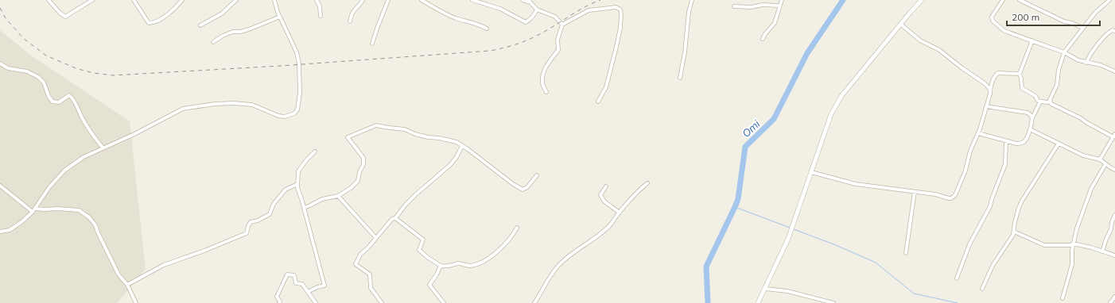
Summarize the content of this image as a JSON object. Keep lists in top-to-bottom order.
{
  "water": ["Omi"],
  "scale_bar": "200 m"
}
